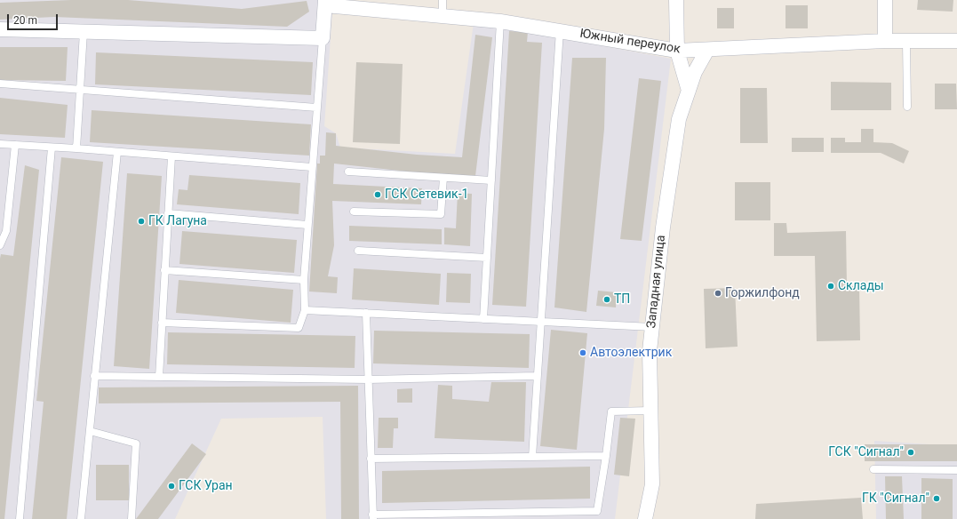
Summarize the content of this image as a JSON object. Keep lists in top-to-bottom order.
{
  "streets": {
    "street": ["Южный переулок", "Западная улица"]
  },
  "crossings": [
    ["Южный переулок", "Западная улица"]
  ],
  "places": [
    "ГСК Сетевик-1",
    "ГК Лагуна",
    "Склады",
    "Горжилфонд",
    "ТП",
    "Автоэлектрик",
    "ГСК \"Сигнал\"",
    "ГСК Уран",
    "ГК \"Сигнал\""
  ],
  "scale_bar": "20 m"
}
